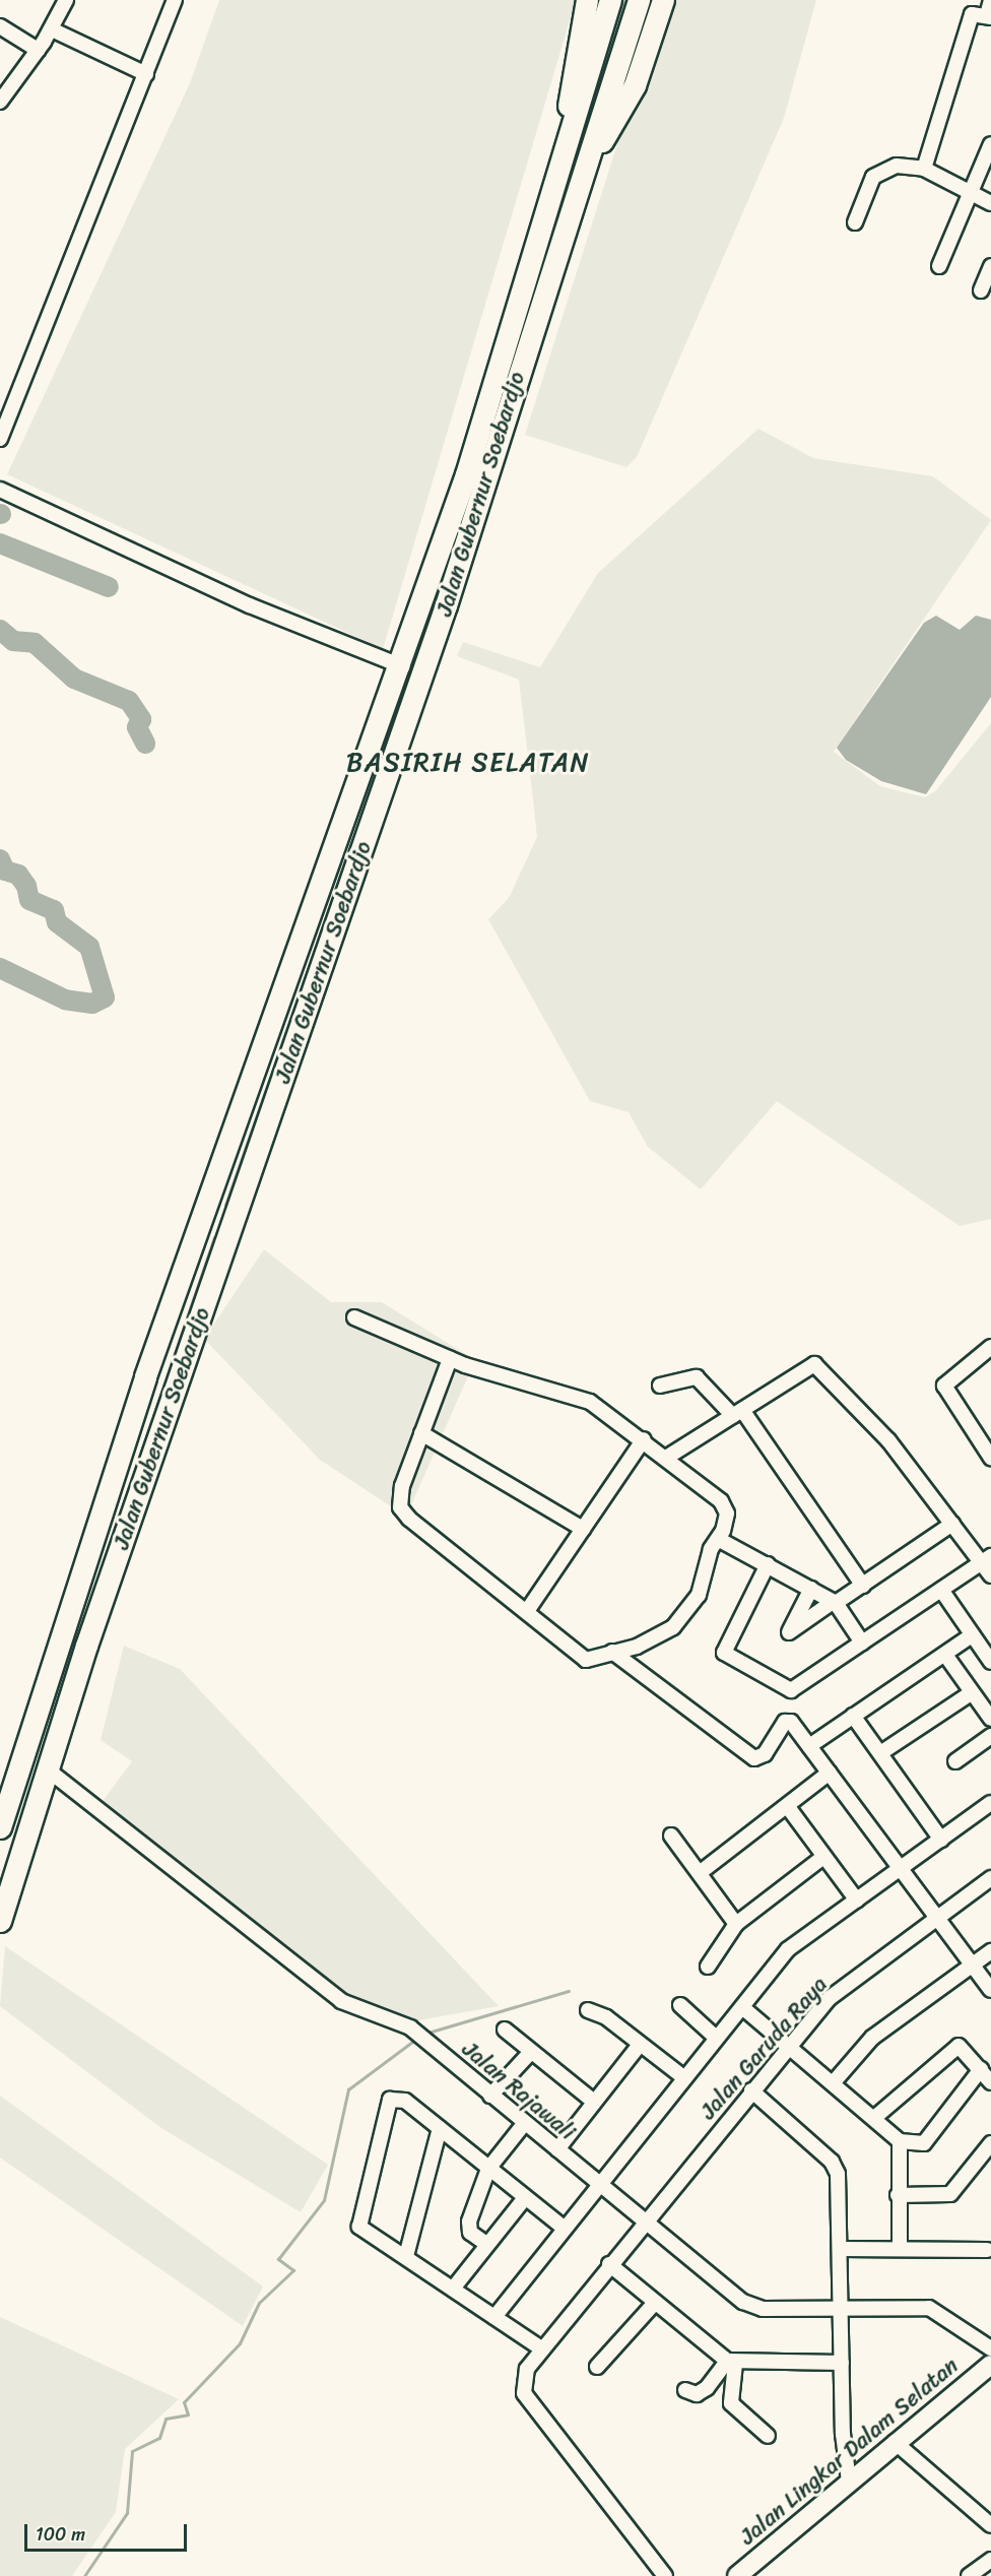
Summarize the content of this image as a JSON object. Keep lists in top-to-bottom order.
{
  "streets": {
    "highway": ["Jalan Gubernur Soebardjo"],
    "main road": ["Jalan Lingkar Dalam Selatan"],
    "street": ["Jalan Garuda Raya", "Jalan Rajawali"]
  },
  "crossings": [
    ["Jalan Gubernur Soebardjo", "Jalan Rajawali"],
    ["Jalan Garuda Raya", "Jalan Rajawali"]
  ],
  "districts": ["BASIRIH SELATAN"],
  "scale_bar": "100 m"
}
